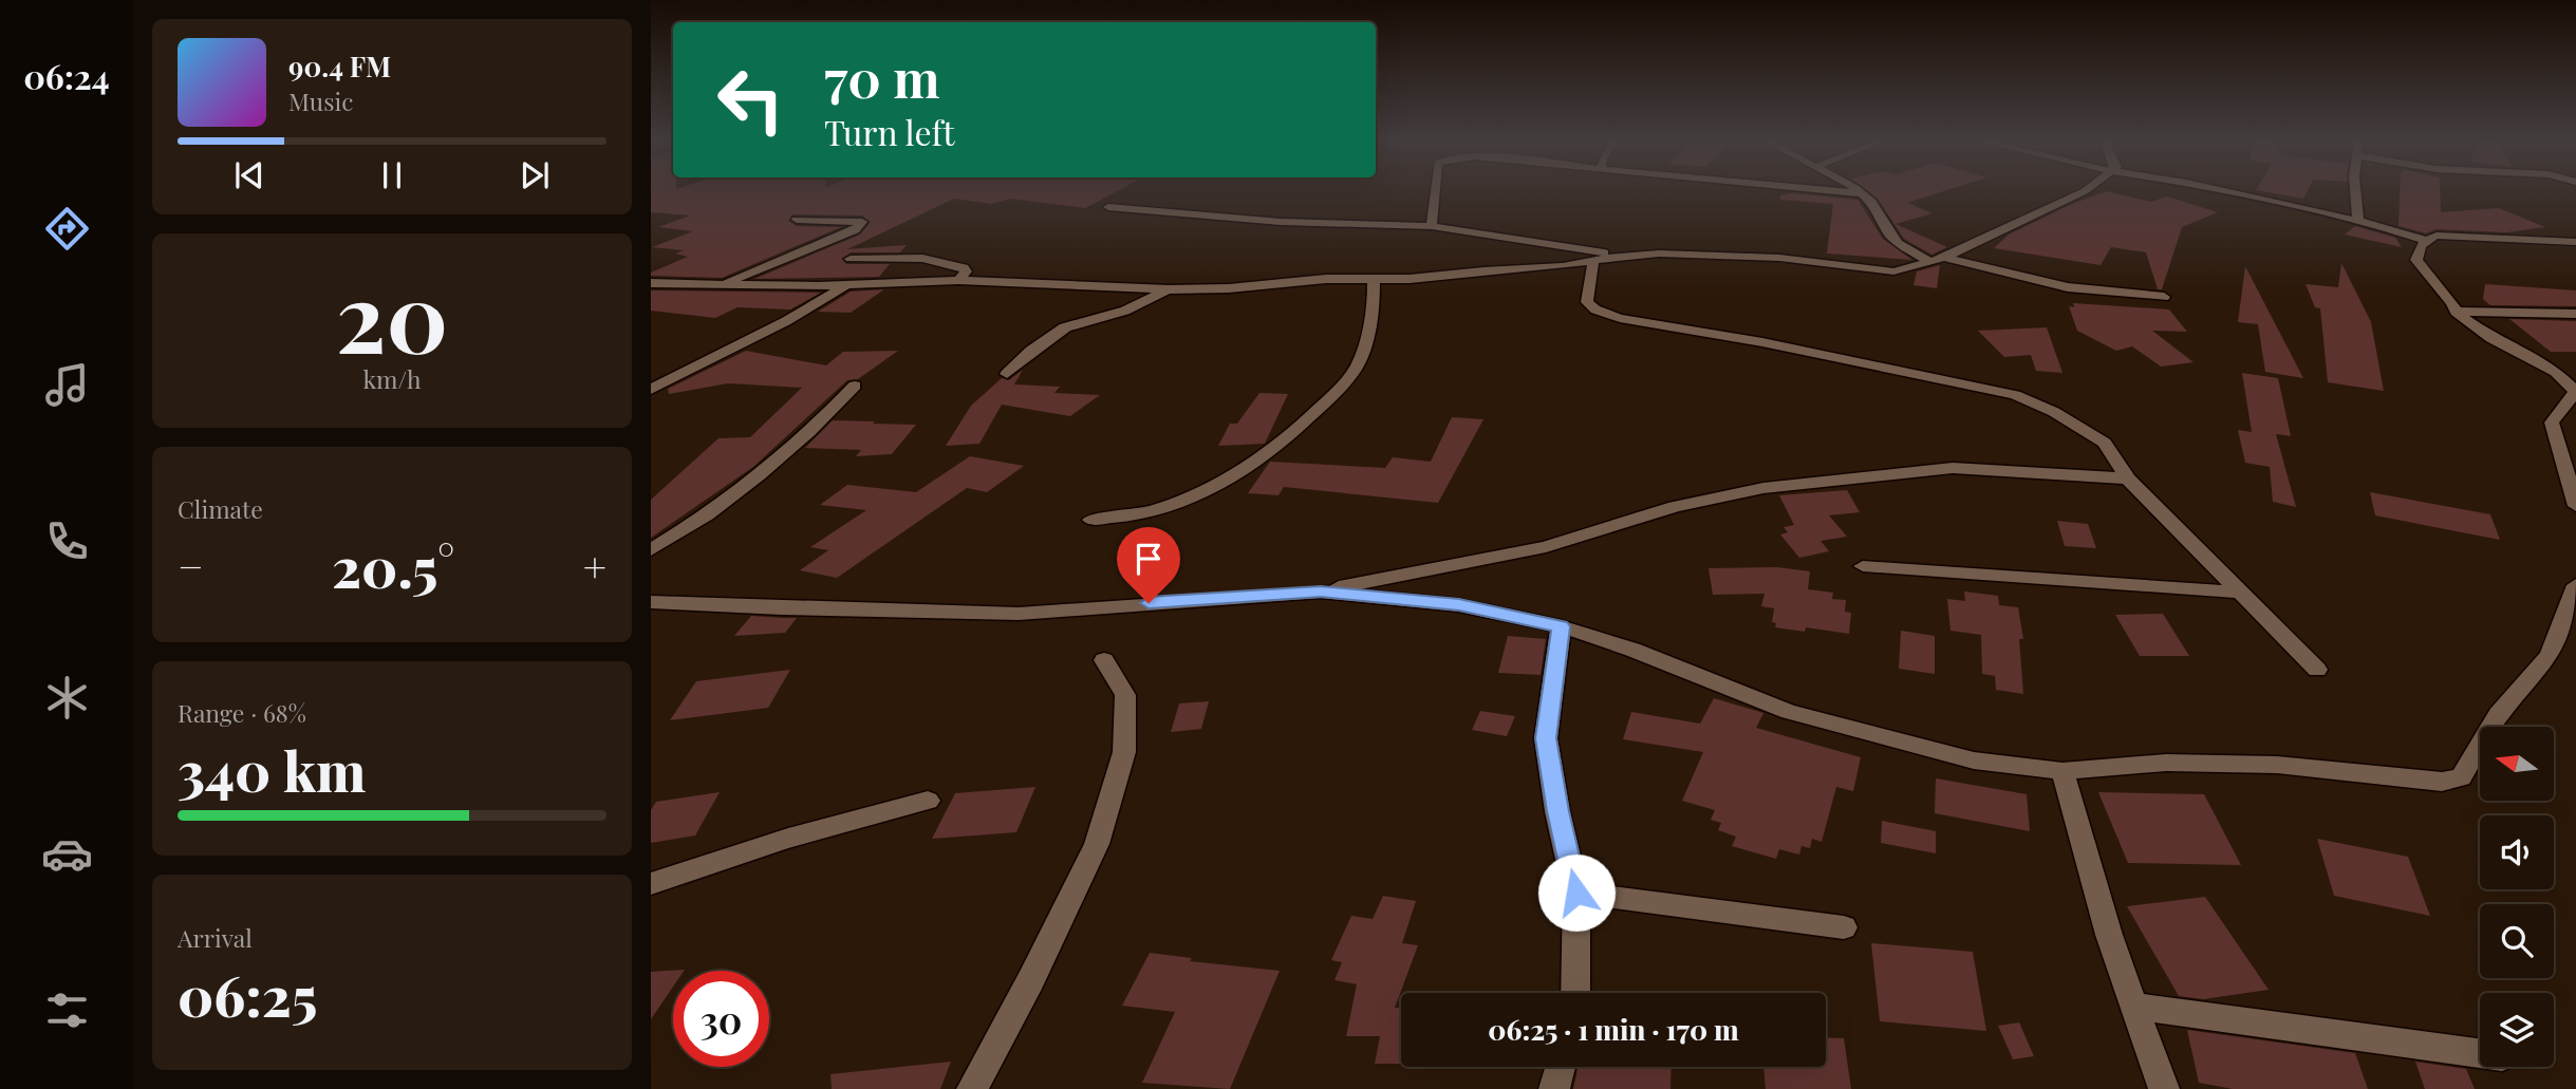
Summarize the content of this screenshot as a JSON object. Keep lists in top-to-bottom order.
{
  "north": "left",
  "page": {
    "tabs": "06:24",
    "turn": ["70 m", "Turn left"],
    "song": ["90.4 FM", "Music"],
    "tile": [
      ["20", "km/h"],
      "Climate",
      ["Range · 68%", "340 km"],
      ["Arrival", "06:25"]
    ],
    "heat": ["−", "20.5°", "+"],
    "limit": "30",
    "trip": "06:25 · 1 min · 170 m"
  }
}
